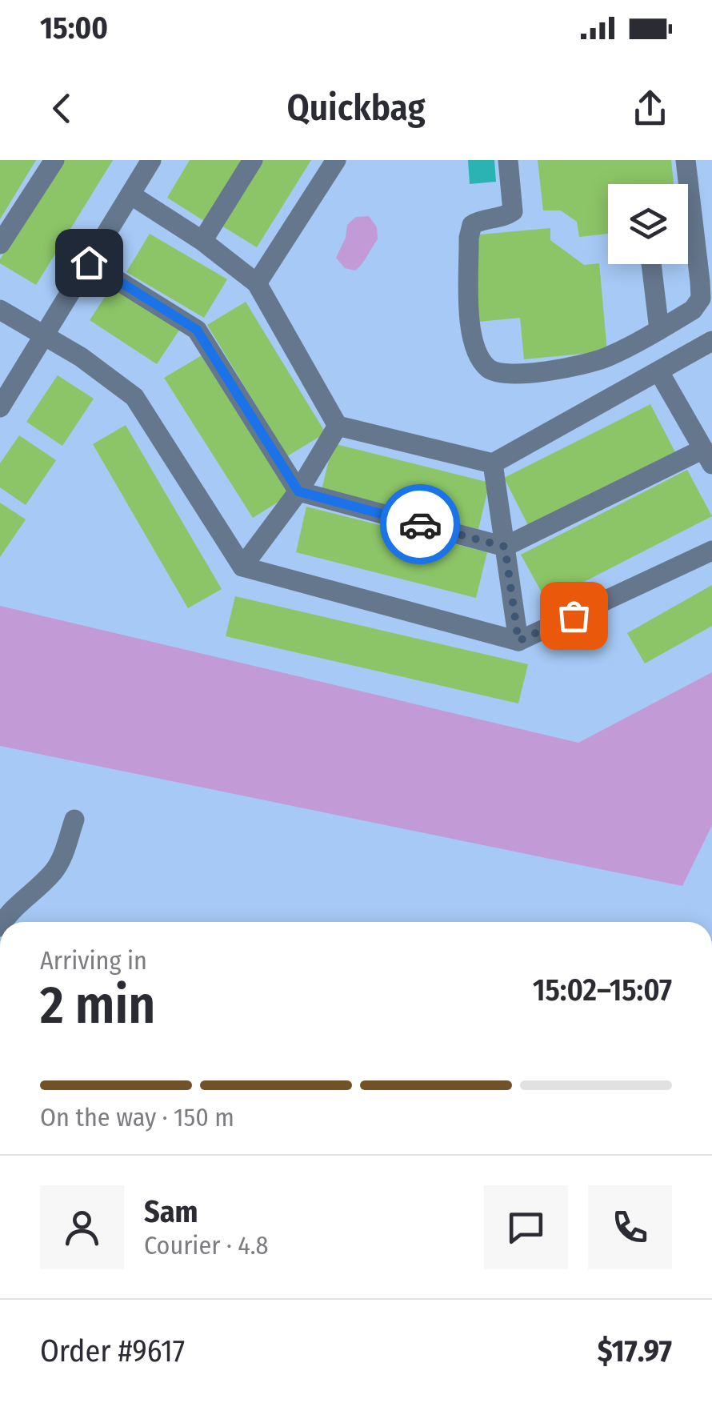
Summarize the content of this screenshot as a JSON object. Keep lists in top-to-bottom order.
{
  "page": {
    "status": "15:00",
    "header": "Quickbag",
    "heading": ["2 min", "Arriving in", "15:02–15:07"],
    "panel": [
      "Sam",
      "Courier · 4.8",
      "Order #9617",
      "$17.97"
    ],
    "bar": "On the way · 150 m"
  }
}
